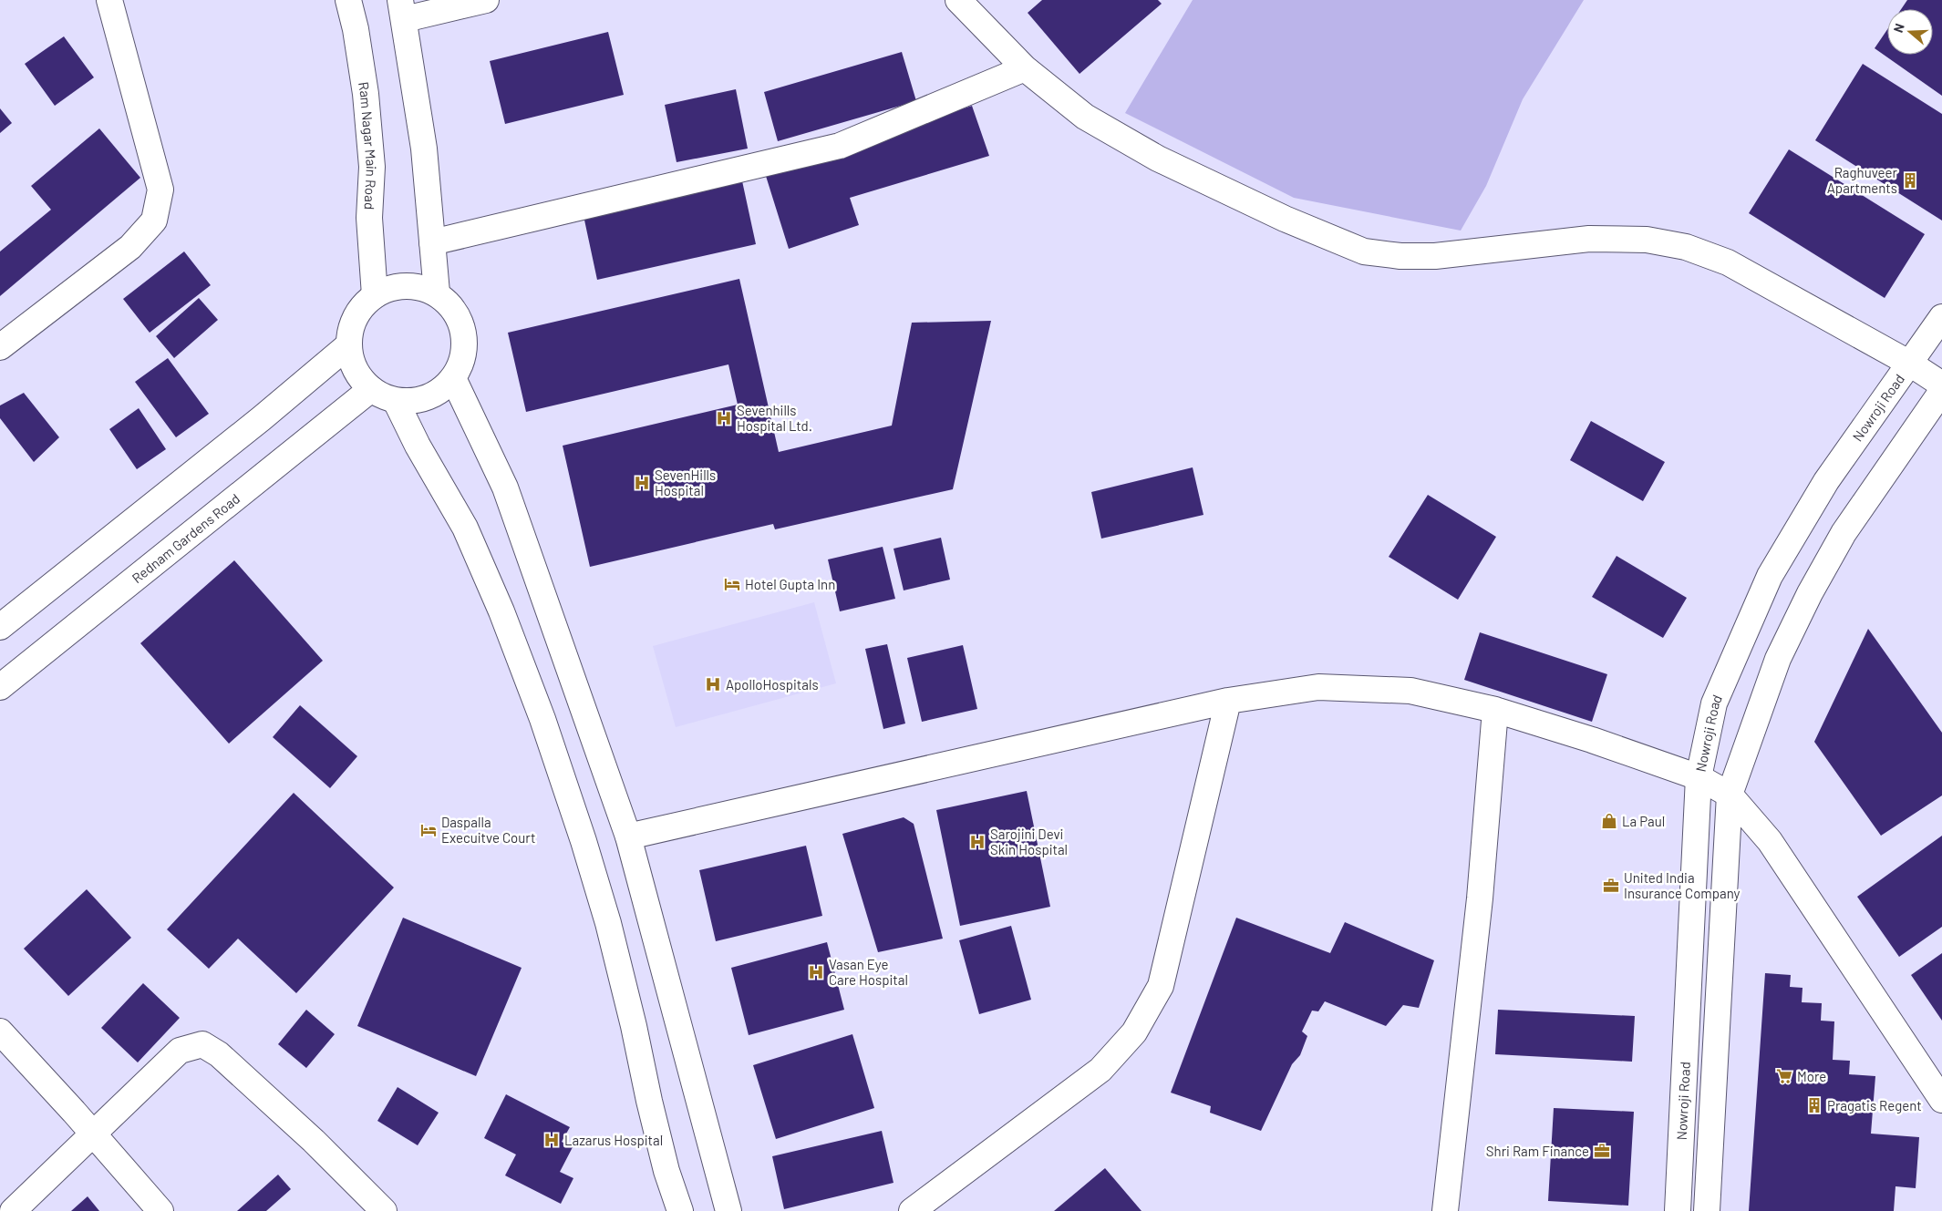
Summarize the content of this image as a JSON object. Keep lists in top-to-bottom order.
{
  "streets": {
    "street": ["Ram Nagar Main Road", "Nowroji Road", "Rednam Gardens Road"]
  },
  "crossings": [
    ["Ram Nagar Main Road", "Rednam Gardens Road"]
  ],
  "places": {
    "building": ["Raghuveer Apartments", "Pragatis Regent"],
    "hospital": [
      "Sevenhills Hospital Ltd.",
      "SevenHills Hospital",
      "ApolloHospitals",
      "Sarojini Devi Skin Hospital",
      "Vasan Eye Care Hospital",
      "Lazarus Hospital"
    ],
    "hotel": ["Hotel Gupta Inn", "Daspalla Execuitve Court"],
    "shop": ["La Paul"],
    "office": ["United India Insurance Company", "Shri Ram Finance"],
    "supermarket": ["More"]
  },
  "north": "left"
}
